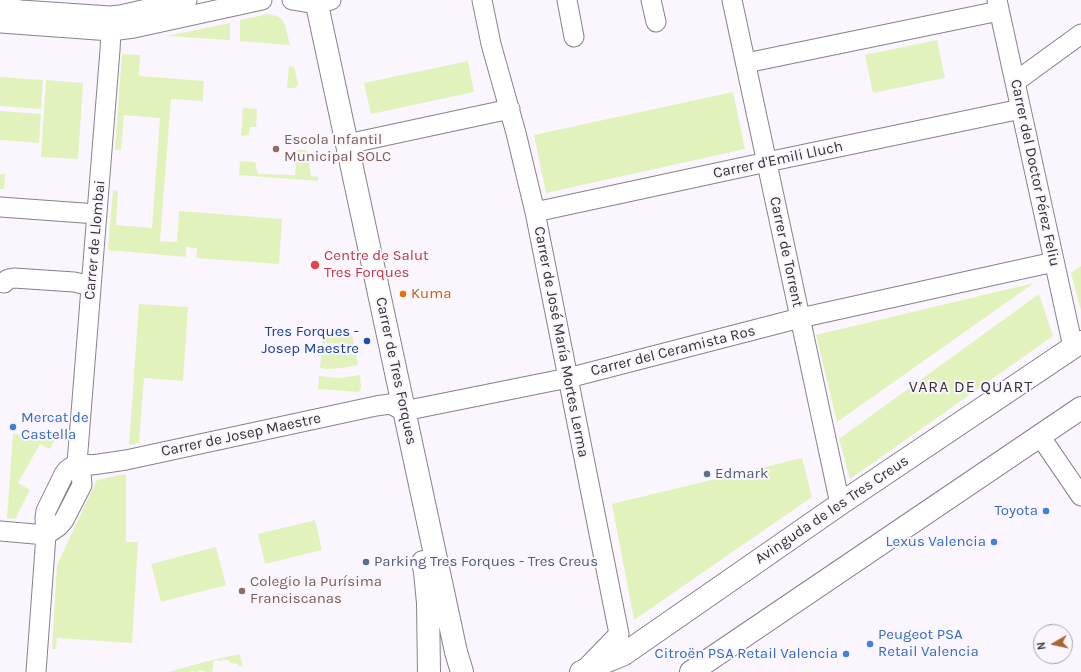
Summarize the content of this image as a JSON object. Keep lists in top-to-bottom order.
{
  "streets": {
    "main road": ["Carrer de Tres Forques", "Avinguda de les Tres Creus"],
    "street": [
      "Carrer d'Emili Lluch",
      "Carrer del Doctor Pérez Feliu",
      "Carrer de Llombai",
      "Carrer de Torrent",
      "Carrer de José María Mortes Lerma",
      "Carrer del Ceramista Ros",
      "Carrer de Josep Maestre"
    ]
  },
  "crossings": [
    ["Carrer d'Emili Lluch", "Carrer del Doctor Pérez Feliu"],
    ["Carrer d'Emili Lluch", "Carrer de Torrent"],
    ["Carrer d'Emili Lluch", "Carrer de José María Mortes Lerma"],
    ["Carrer del Doctor Pérez Feliu", "Avinguda de les Tres Creus"],
    ["Carrer de Llombai", "Carrer de Josep Maestre"],
    ["Carrer de Torrent", "Carrer del Ceramista Ros"],
    ["Carrer de Torrent", "Avinguda de les Tres Creus"],
    ["Carrer de José María Mortes Lerma", "Carrer del Ceramista Ros"],
    ["Carrer de José María Mortes Lerma", "Avinguda de les Tres Creus"],
    ["Carrer del Ceramista Ros", "Carrer de Tres Forques"],
    ["Carrer del Ceramista Ros", "Carrer de Josep Maestre"],
    ["Carrer de Tres Forques", "Carrer de Josep Maestre"]
  ],
  "districts": ["VARA DE QUART"],
  "places": [
    "Escola Infantil Municipal SOLC",
    "Centre de Salut Tres Forques",
    "Kuma",
    "Tres Forques - Josep Maestre",
    "Mercat de Castella",
    "Edmark",
    "Toyota",
    "Lexus Valencia",
    "Parking Tres Forques - Tres Creus",
    "Colegio la Purísima Franciscanas",
    "Peugeot PSA Retail Valencia",
    "Citroën PSA Retail Valencia"
  ],
  "north": "left"
}
